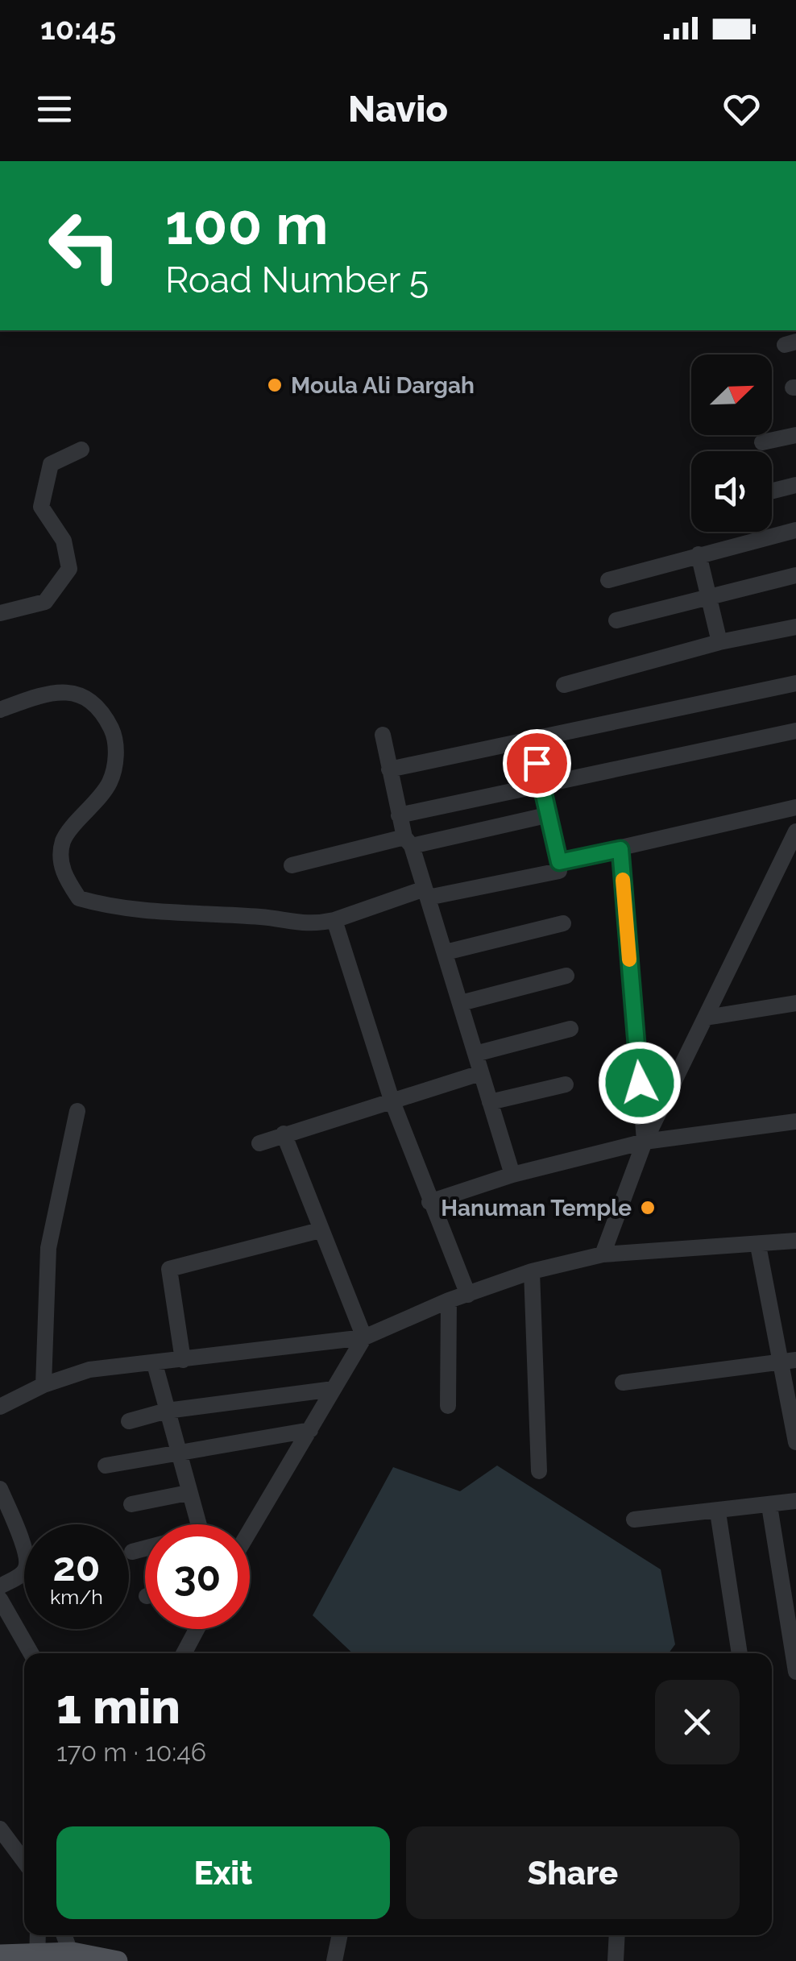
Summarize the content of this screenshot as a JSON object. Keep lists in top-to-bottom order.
{
  "places": ["Moula Ali Dargah", "Hanuman Temple"],
  "north": "top right",
  "page": {
    "status": "10:45",
    "header": "Navio",
    "turn": ["100 m", "Road Number 5"],
    "speed": "20 km/h",
    "limit": "30",
    "heading": ["1 min", "170 m · 10:46"],
    "buttons": ["Exit", "Share"]
  }
}
